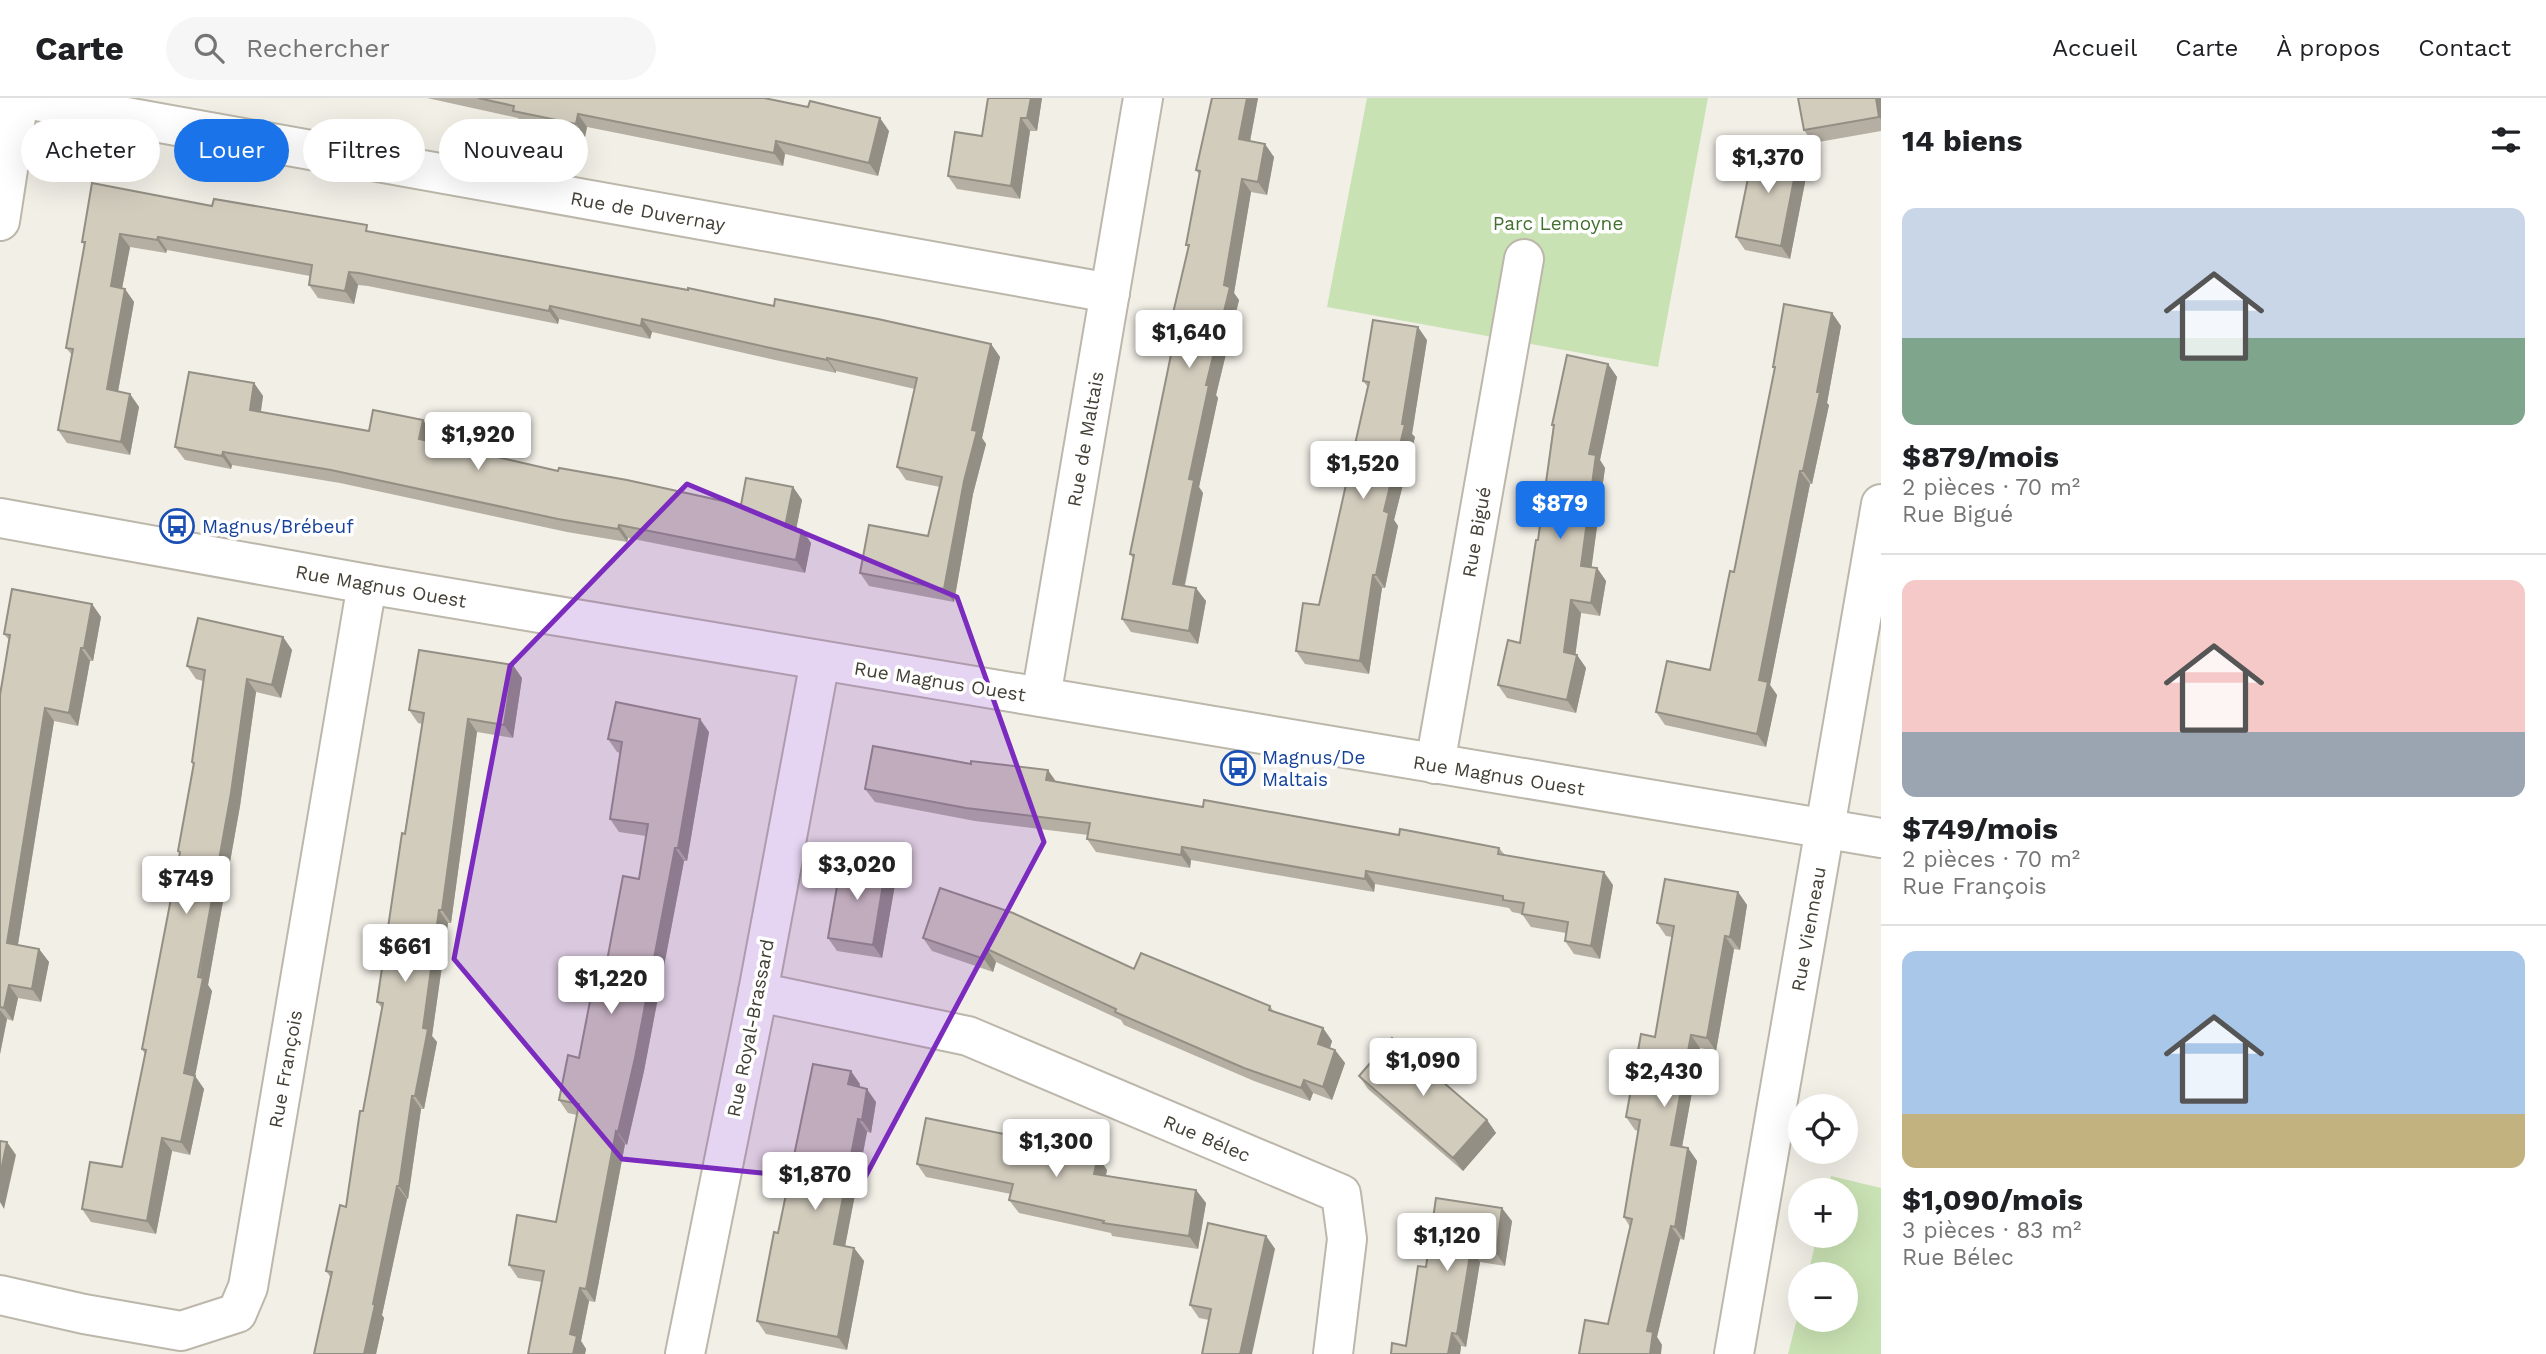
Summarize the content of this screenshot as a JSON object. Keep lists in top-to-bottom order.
{
  "streets": {
    "street": [
      "Rue de Duvernay",
      "Rue de Maltais",
      "Rue Bigué",
      "Rue Magnus Ouest",
      "Rue Vienneau",
      "Rue Royal-Brassard",
      "Rue François",
      "Rue Bélec"
    ]
  },
  "crossings": [
    ["Rue de Duvernay", "Rue de Maltais"],
    ["Rue de Maltais", "Rue Magnus Ouest"],
    ["Rue Bigué", "Rue Magnus Ouest"],
    ["Rue Magnus Ouest", "Rue Vienneau"],
    ["Rue Magnus Ouest", "Rue Royal-Brassard"],
    ["Rue Magnus Ouest", "Rue François"],
    ["Rue Royal-Brassard", "Rue Bélec"]
  ],
  "parks": ["Parc Lemoyne"],
  "places": {
    "bus stop": ["Magnus/Brébeuf", "Magnus/De Maltais"]
  },
  "page": {
    "header": "Carte",
    "search": "Rechercher",
    "nav": [
      "Accueil",
      "Carte",
      "À propos",
      "Contact"
    ],
    "heading": "14 biens",
    "chip": [
      "Acheter",
      "Louer",
      "Filtres",
      "Nouveau"
    ],
    "price": [
      "$1,370",
      "$1,640",
      "$1,920",
      "$1,520",
      "$879",
      "$3,020",
      "$749",
      "$661",
      "$1,220",
      "$1,090",
      "$2,430",
      "$1,300",
      "$1,870",
      "$1,120"
    ],
    "list": [
      {
        "name": "$879/mois",
        "note": "2 pièces · 70 m² · Rue Bigué"
      },
      {
        "name": "$749/mois",
        "note": "2 pièces · 70 m² · Rue François"
      },
      {
        "name": "$1,090/mois",
        "note": "3 pièces · 83 m² · Rue Bélec"
      }
    ],
    "map_buttons": ["+", "−"]
  }
}
